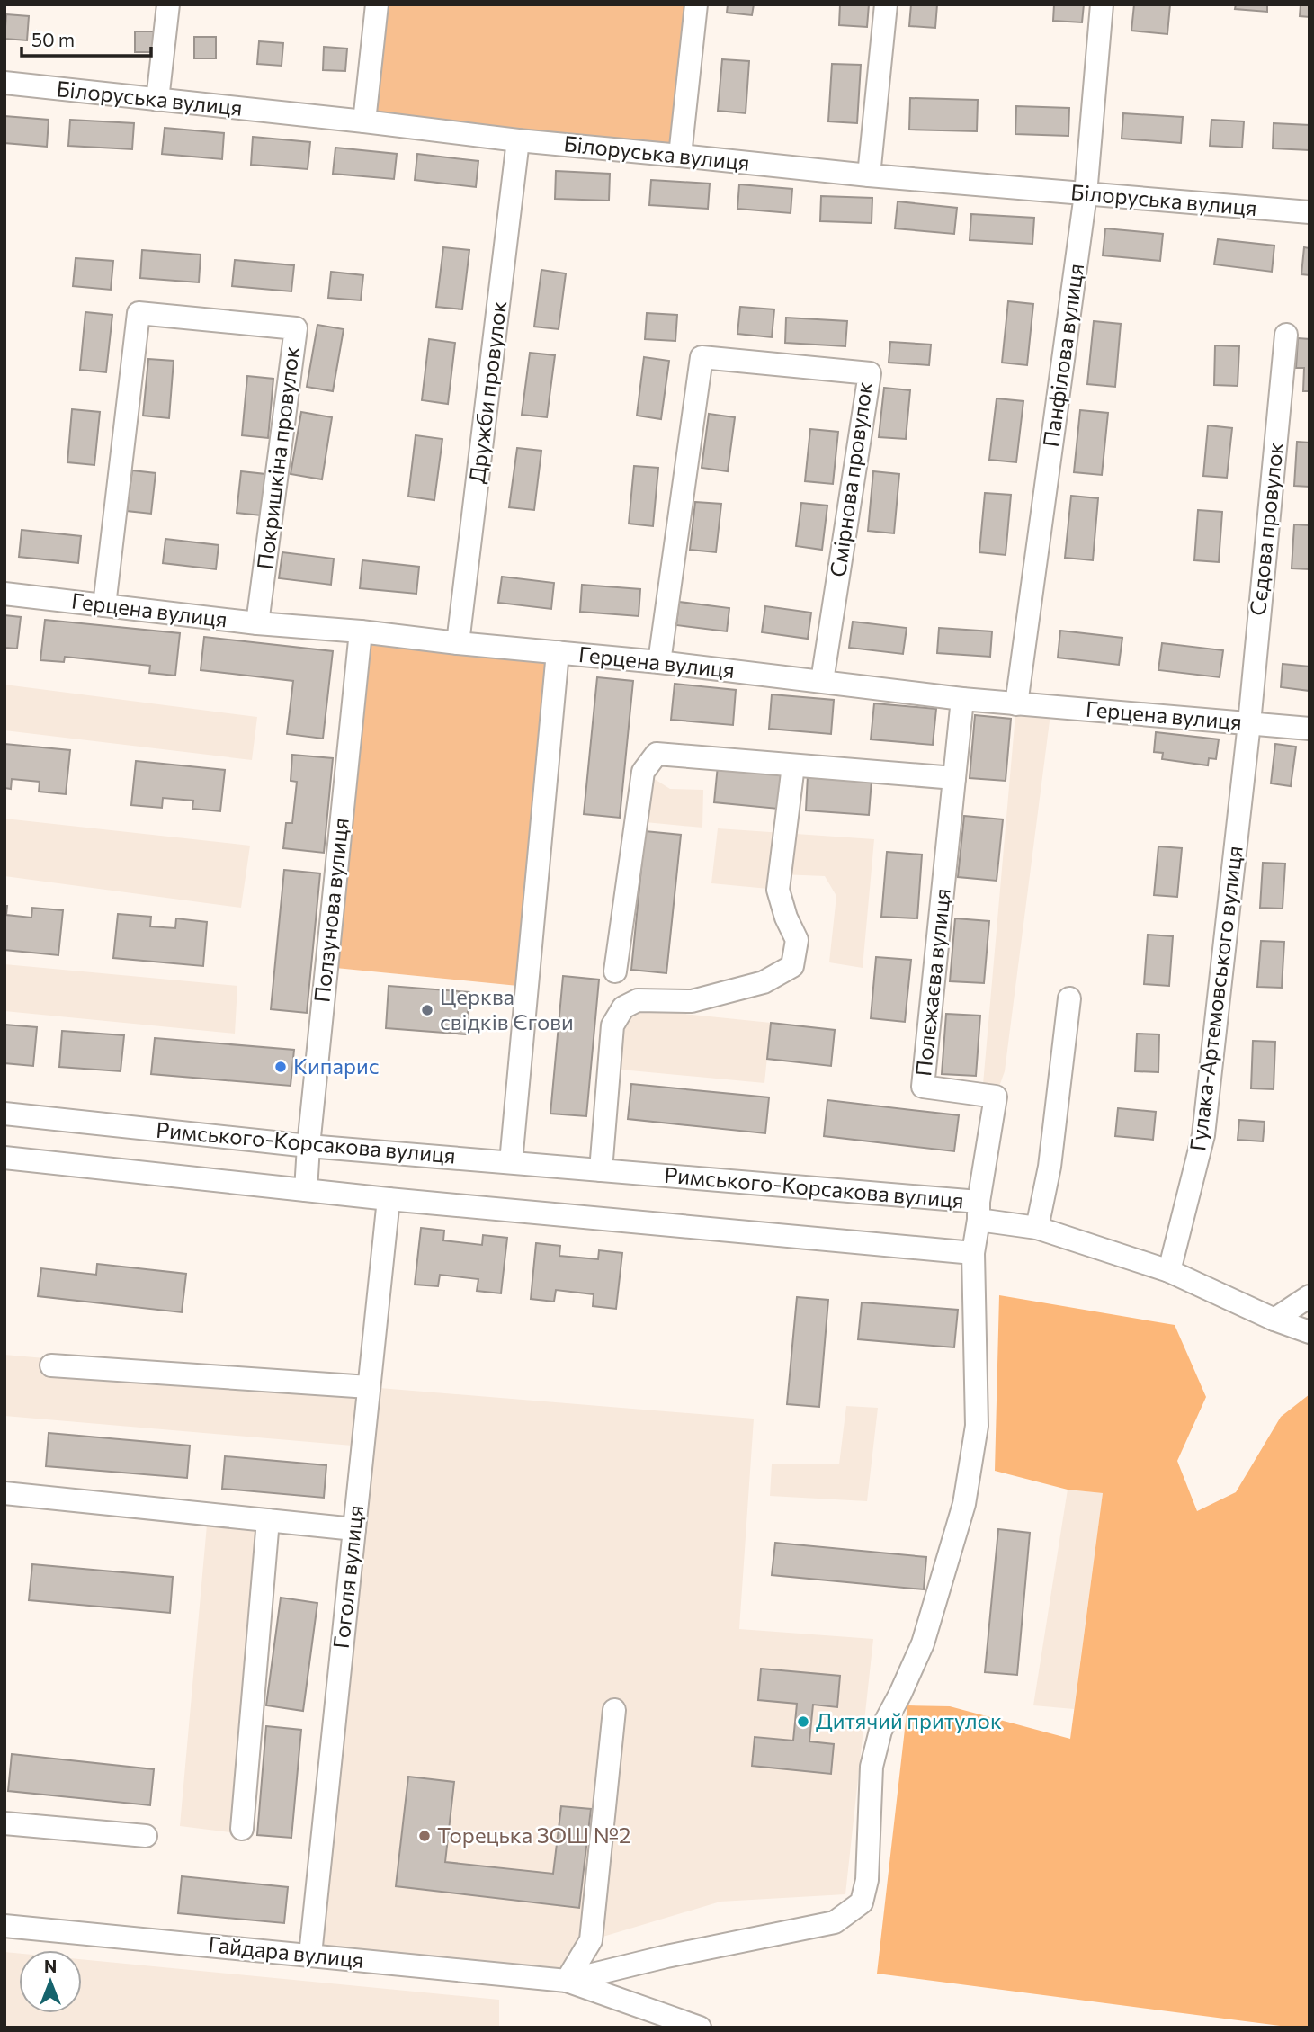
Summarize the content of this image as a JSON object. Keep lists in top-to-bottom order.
{
  "streets": {
    "street": [
      "Білоруська вулиця",
      "Панфілова вулиця",
      "Дружби провулок",
      "Покришкіна провулок",
      "Смірнова провулок",
      "Сєдова провулок",
      "Герцена вулиця",
      "Ползунова вулиця",
      "Полєжаєва вулиця",
      "Гулака-Артемовського вулиця",
      "Римського-Корсакова вулиця",
      "Гоголя вулиця",
      "Гайдара вулиця"
    ]
  },
  "crossings": [
    ["Білоруська вулиця", "Панфілова вулиця"],
    ["Білоруська вулиця", "Дружби провулок"],
    ["Панфілова вулиця", "Герцена вулиця"],
    ["Дружби провулок", "Герцена вулиця"],
    ["Покришкіна провулок", "Герцена вулиця"],
    ["Смірнова провулок", "Герцена вулиця"],
    ["Сєдова провулок", "Герцена вулиця"],
    ["Сєдова провулок", "Гулака-Артемовського вулиця"],
    ["Герцена вулиця", "Ползунова вулиця"],
    ["Герцена вулиця", "Полєжаєва вулиця"],
    ["Герцена вулиця", "Гулака-Артемовського вулиця"],
    ["Ползунова вулиця", "Римського-Корсакова вулиця"],
    ["Полєжаєва вулиця", "Римського-Корсакова вулиця"],
    ["Римського-Корсакова вулиця", "Гоголя вулиця"],
    ["Гоголя вулиця", "Гайдара вулиця"]
  ],
  "places": [
    "Церква свідків Єгови",
    "Кипарис",
    "Дитячий притулок",
    "Торецька ЗОШ №2"
  ],
  "scale_bar": "50 m",
  "north": "top"
}
